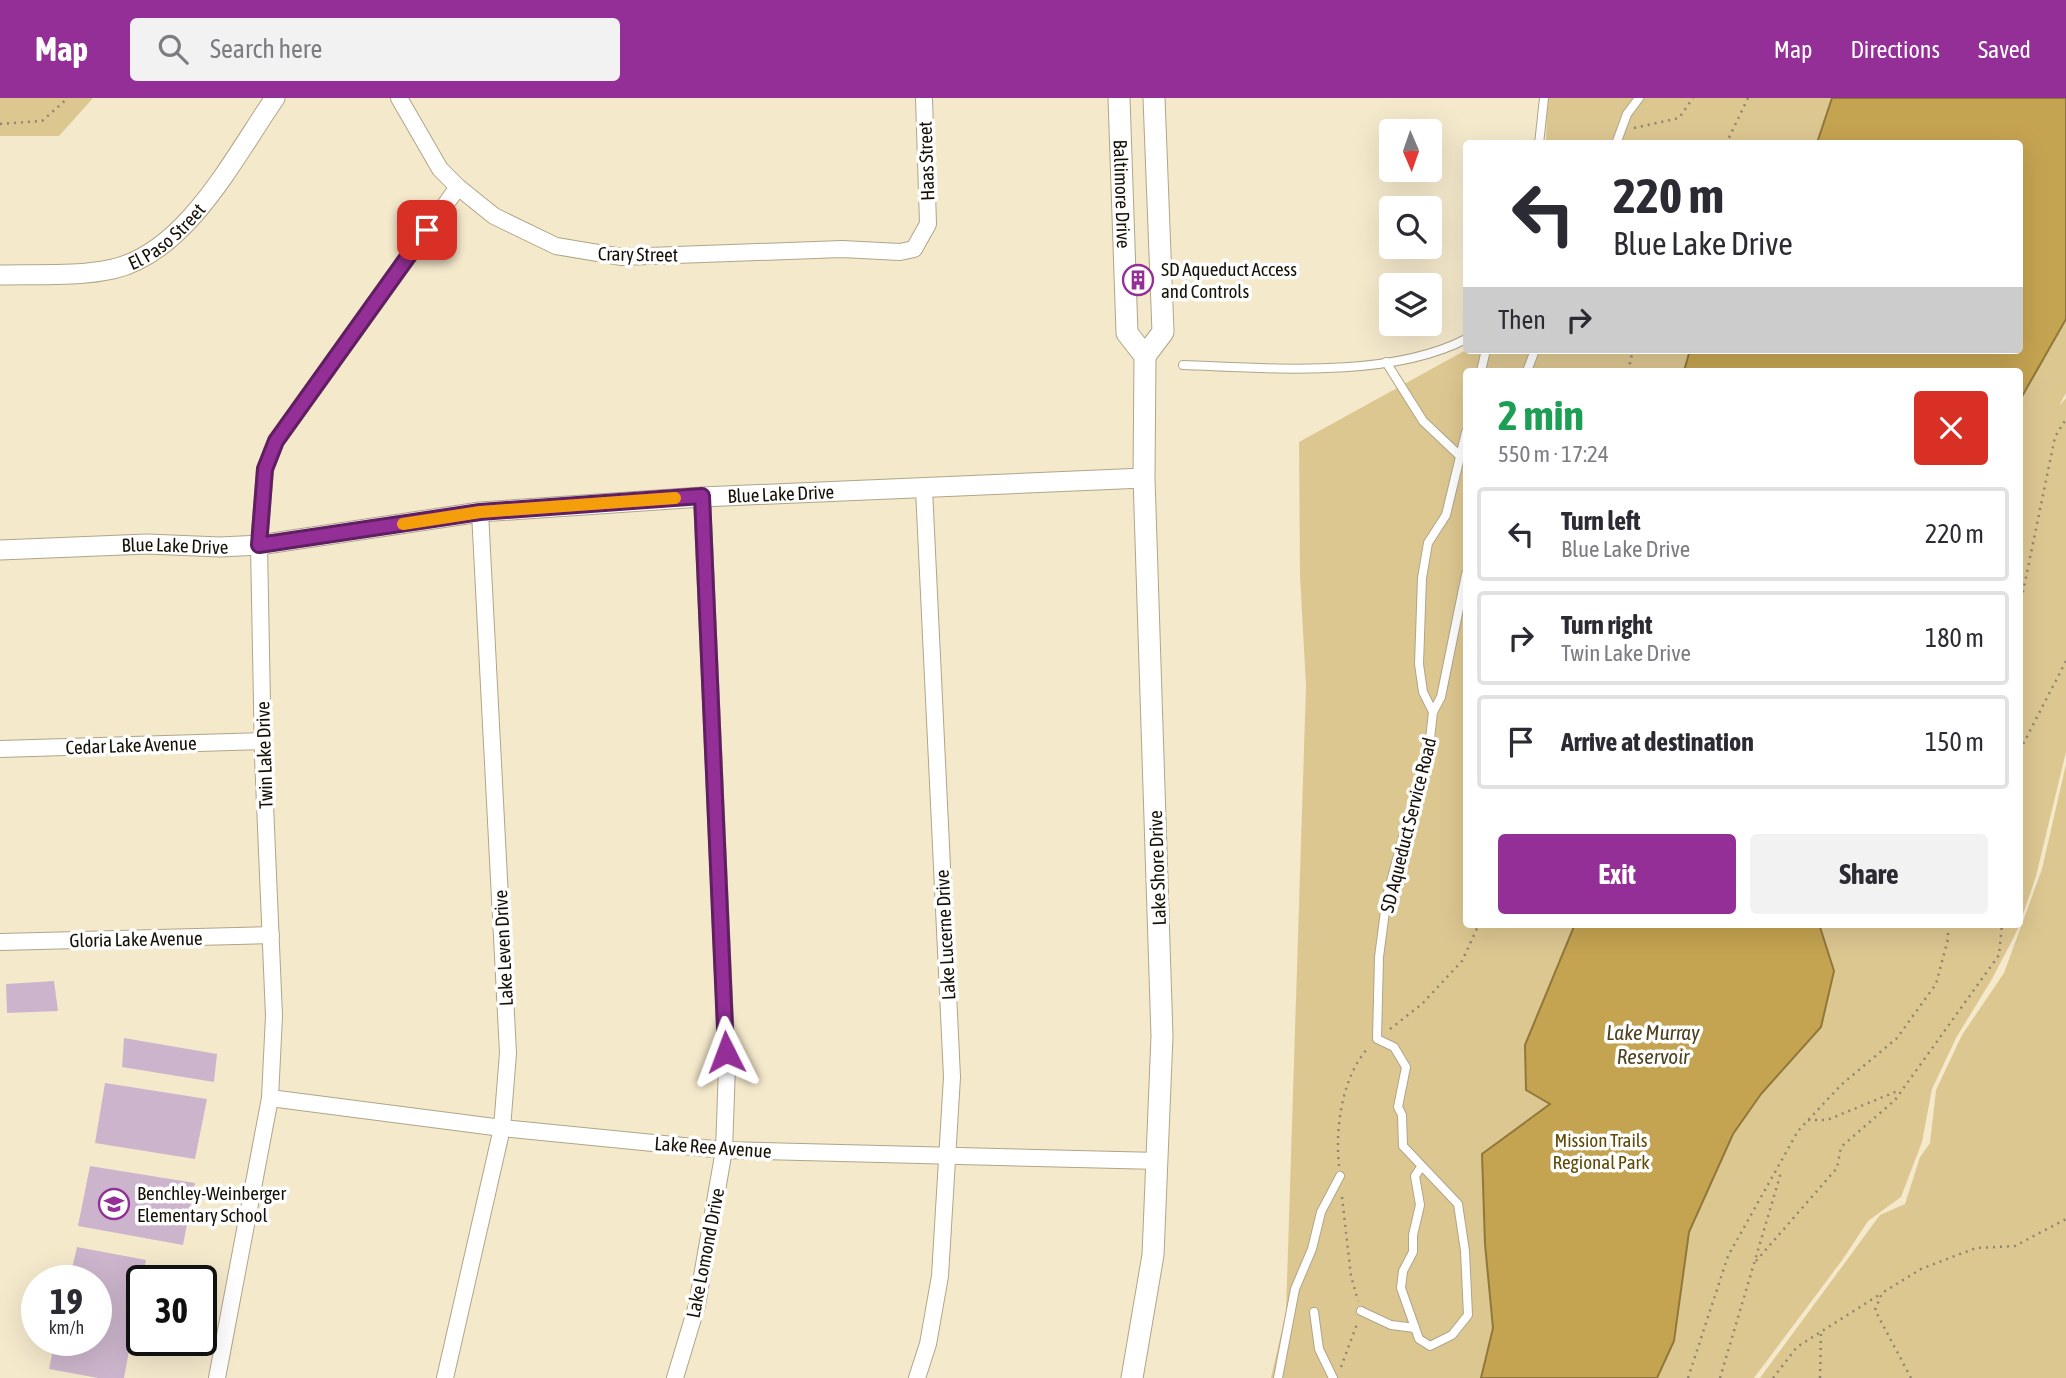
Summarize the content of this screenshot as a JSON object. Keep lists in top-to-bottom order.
{
  "streets": {
    "main road": ["Baltimore Drive", "Lake Shore Drive"],
    "street": [
      "Haas Street",
      "El Paso Street",
      "Crary Street",
      "Blue Lake Drive",
      "Cedar Lake Avenue",
      "Twin Lake Drive",
      "Lake Lucerne Drive",
      "Gloria Lake Avenue",
      "Lake Leven Drive",
      "Lake Ree Avenue",
      "Lake Lomond Drive"
    ],
    "lane": ["SD Aqueduct Service Road"]
  },
  "crossings": [
    ["Haas Street", "Crary Street"],
    ["Baltimore Drive", "Lake Shore Drive"],
    ["Crary Street", "Twin Lake Drive"],
    ["Blue Lake Drive", "Twin Lake Drive"],
    ["Blue Lake Drive", "Lake Shore Drive"],
    ["Blue Lake Drive", "Lake Lucerne Drive"],
    ["Blue Lake Drive", "Lake Leven Drive"],
    ["Blue Lake Drive", "Lake Lomond Drive"],
    ["Cedar Lake Avenue", "Twin Lake Drive"],
    ["Twin Lake Drive", "Gloria Lake Avenue"],
    ["Twin Lake Drive", "Lake Ree Avenue"],
    ["Lake Shore Drive", "Lake Ree Avenue"],
    ["Lake Lucerne Drive", "Lake Ree Avenue"],
    ["Lake Leven Drive", "Lake Ree Avenue"],
    ["Lake Ree Avenue", "Lake Lomond Drive"]
  ],
  "water": ["Lake Murray Reservoir"],
  "parks": ["Mission Trails Regional Park"],
  "places": {
    "building": ["SD Aqueduct Access and Controls"],
    "school or university": ["Benchley-Weinberger Elementary School"]
  },
  "north": "bottom",
  "page": {
    "header": "Map",
    "search": "Search here",
    "nav": ["Map", "Directions", "Saved"],
    "turn": ["220 m", "Blue Lake Drive"],
    "then": "Then",
    "heading": ["2 min", "550 m · 17:24"],
    "list": [
      {
        "name": "Turn left",
        "note": "Blue Lake Drive",
        "value": "220 m"
      },
      {
        "name": "Turn right",
        "note": "Twin Lake Drive",
        "value": "180 m"
      },
      {
        "name": "Arrive at destination",
        "value": "150 m"
      }
    ],
    "buttons": ["Exit", "Share"],
    "speed": "19 km/h",
    "limit": "30"
  }
}
